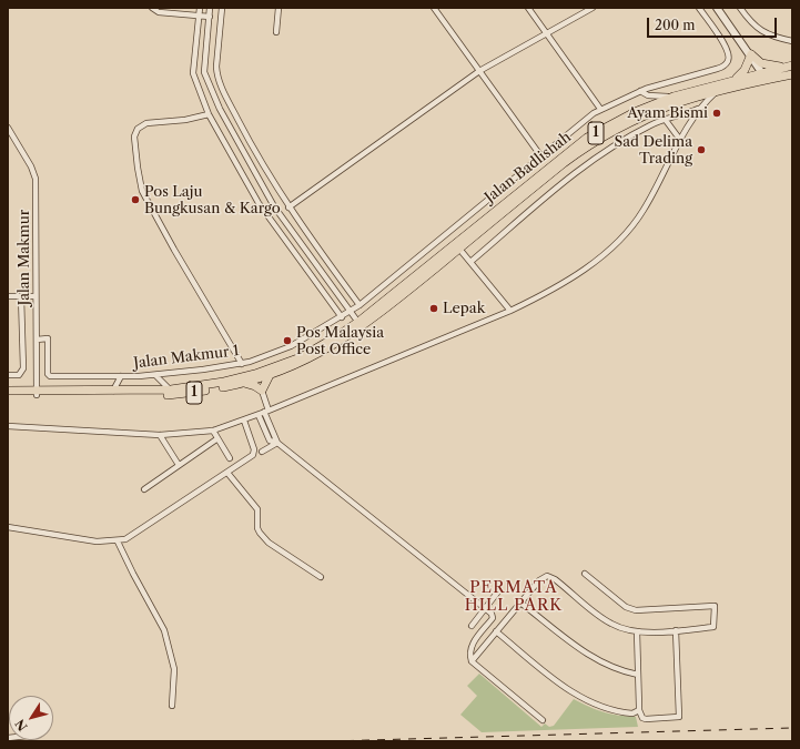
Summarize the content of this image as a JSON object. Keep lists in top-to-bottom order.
{
  "streets": {
    "main road": ["1", "Jalan Badlishah"],
    "street": ["Jalan Makmur", "Jalan Makmur 1"]
  },
  "crossings": [
    ["1", "Jalan Badlishah"],
    ["1", "Jalan Makmur"]
  ],
  "districts": ["PERMATA HILL PARK"],
  "places": [
    "Ayam Bismi",
    "Sad Delima Trading",
    "Pos Laju Bungkusan & Kargo",
    "Lepak",
    "Pos Malaysia Post Office"
  ],
  "scale_bar": "200 m",
  "north": "bottom left"
}
